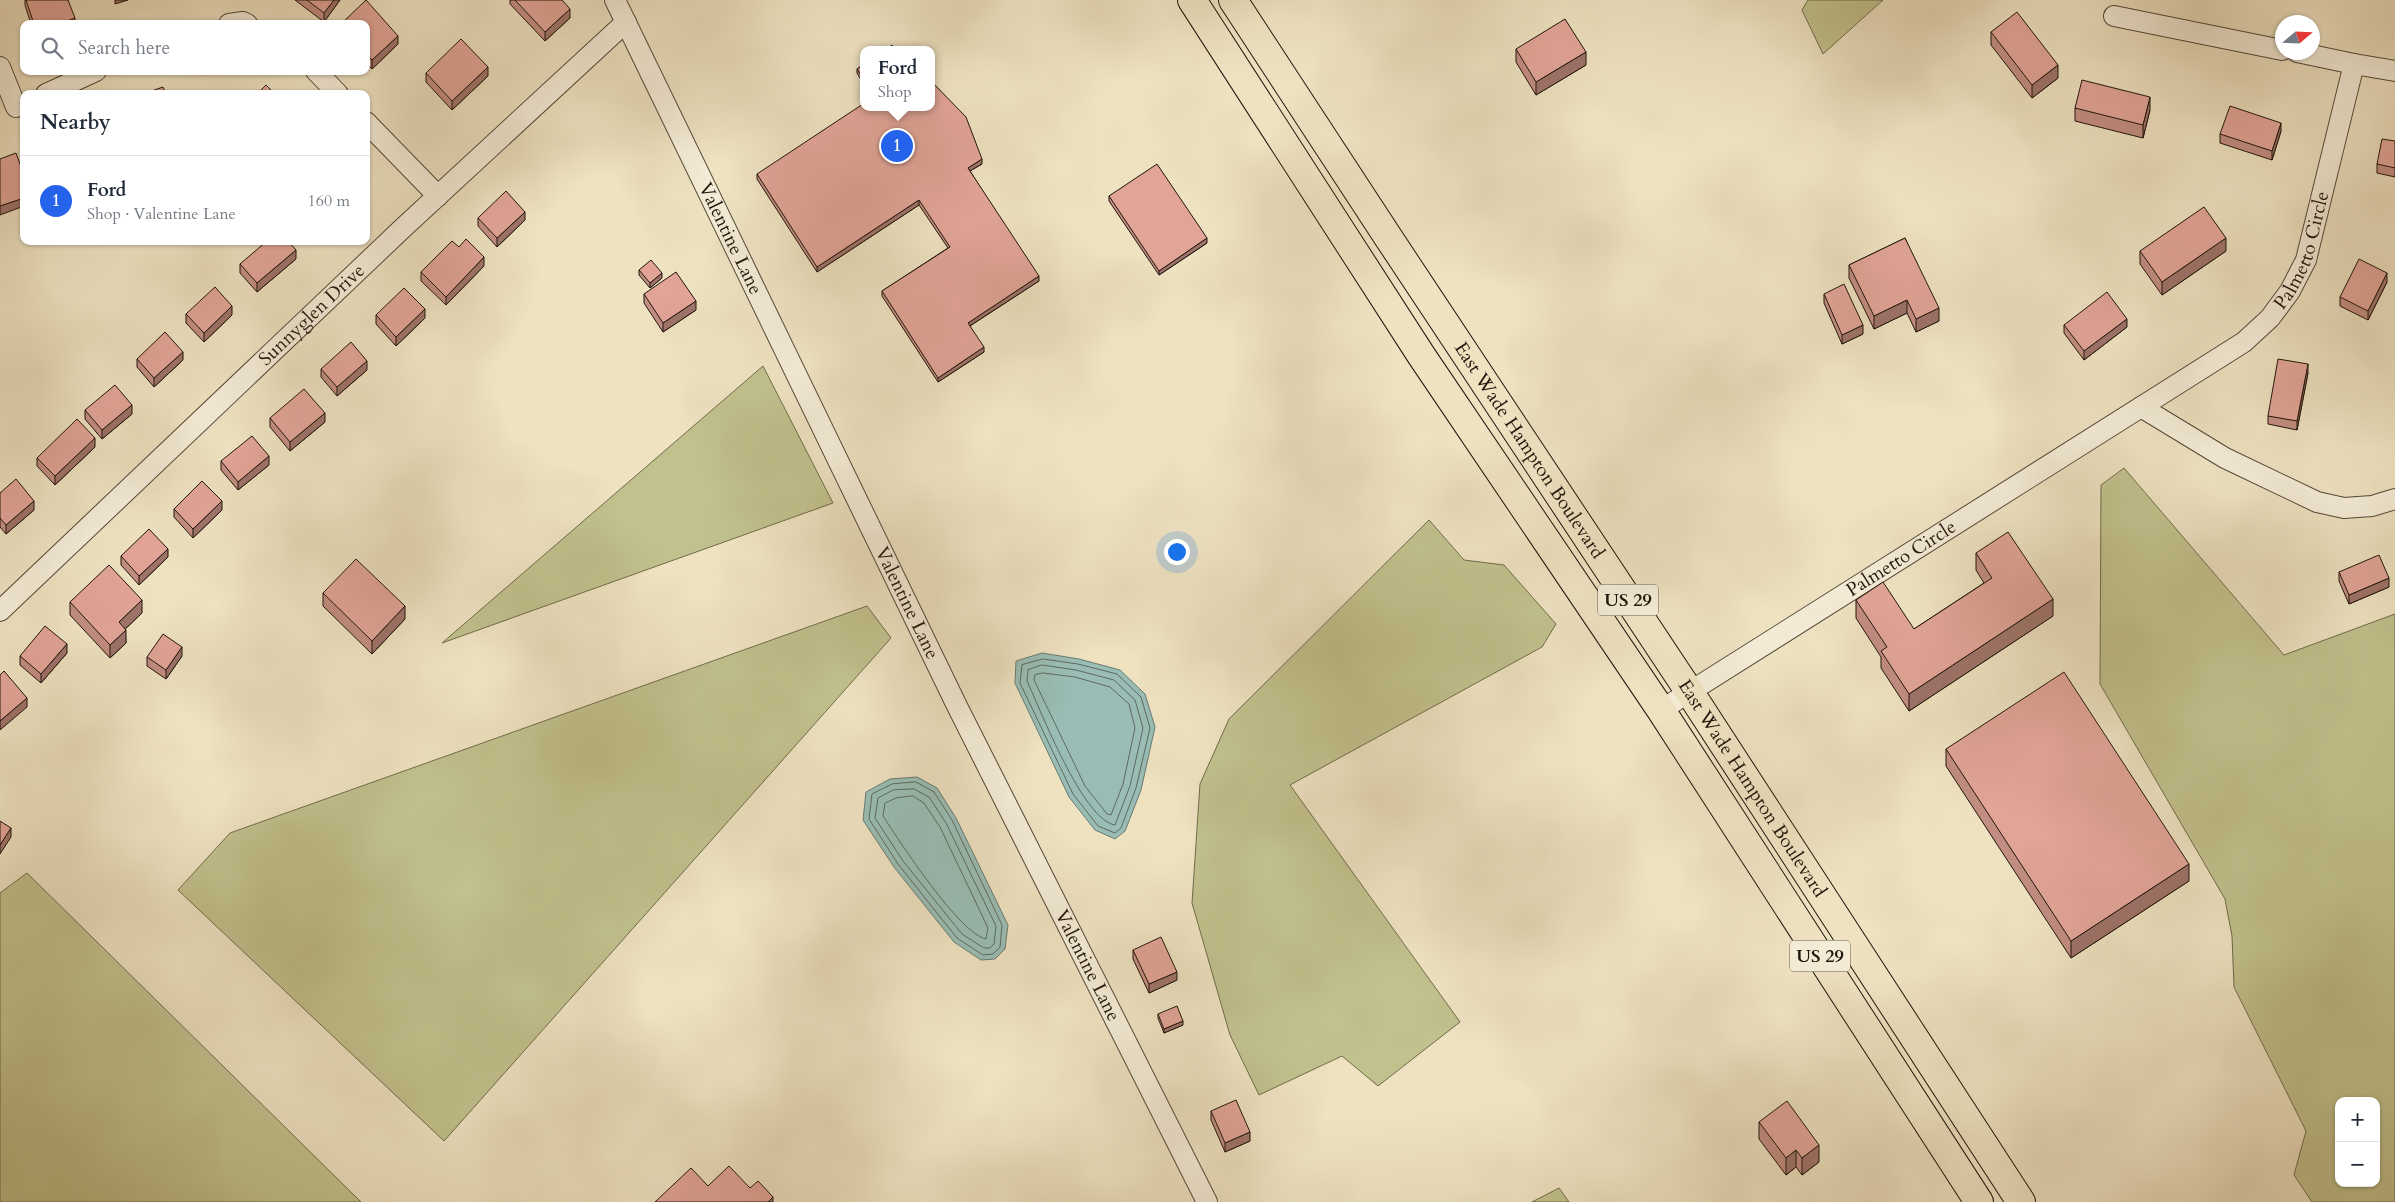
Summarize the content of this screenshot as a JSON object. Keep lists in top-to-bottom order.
{
  "streets": {
    "main road": ["East Wade Hampton Boulevard", "US 29"],
    "street": ["Valentine Lane", "Palmetto Circle", "Sunnyglen Drive"]
  },
  "crossings": [
    ["Valentine Lane", "Sunnyglen Drive"],
    ["Palmetto Circle", "East Wade Hampton Boulevard"]
  ],
  "north": "right",
  "page": {
    "search": "Search here",
    "popup": ["Ford", "Shop"],
    "heading": "Nearby",
    "pins": "1",
    "list": [
      {
        "mark": "1",
        "name": "Ford",
        "note": "Shop · Valentine Lane",
        "value": "160 m"
      }
    ],
    "map_buttons": ["+", "−"]
  }
}
